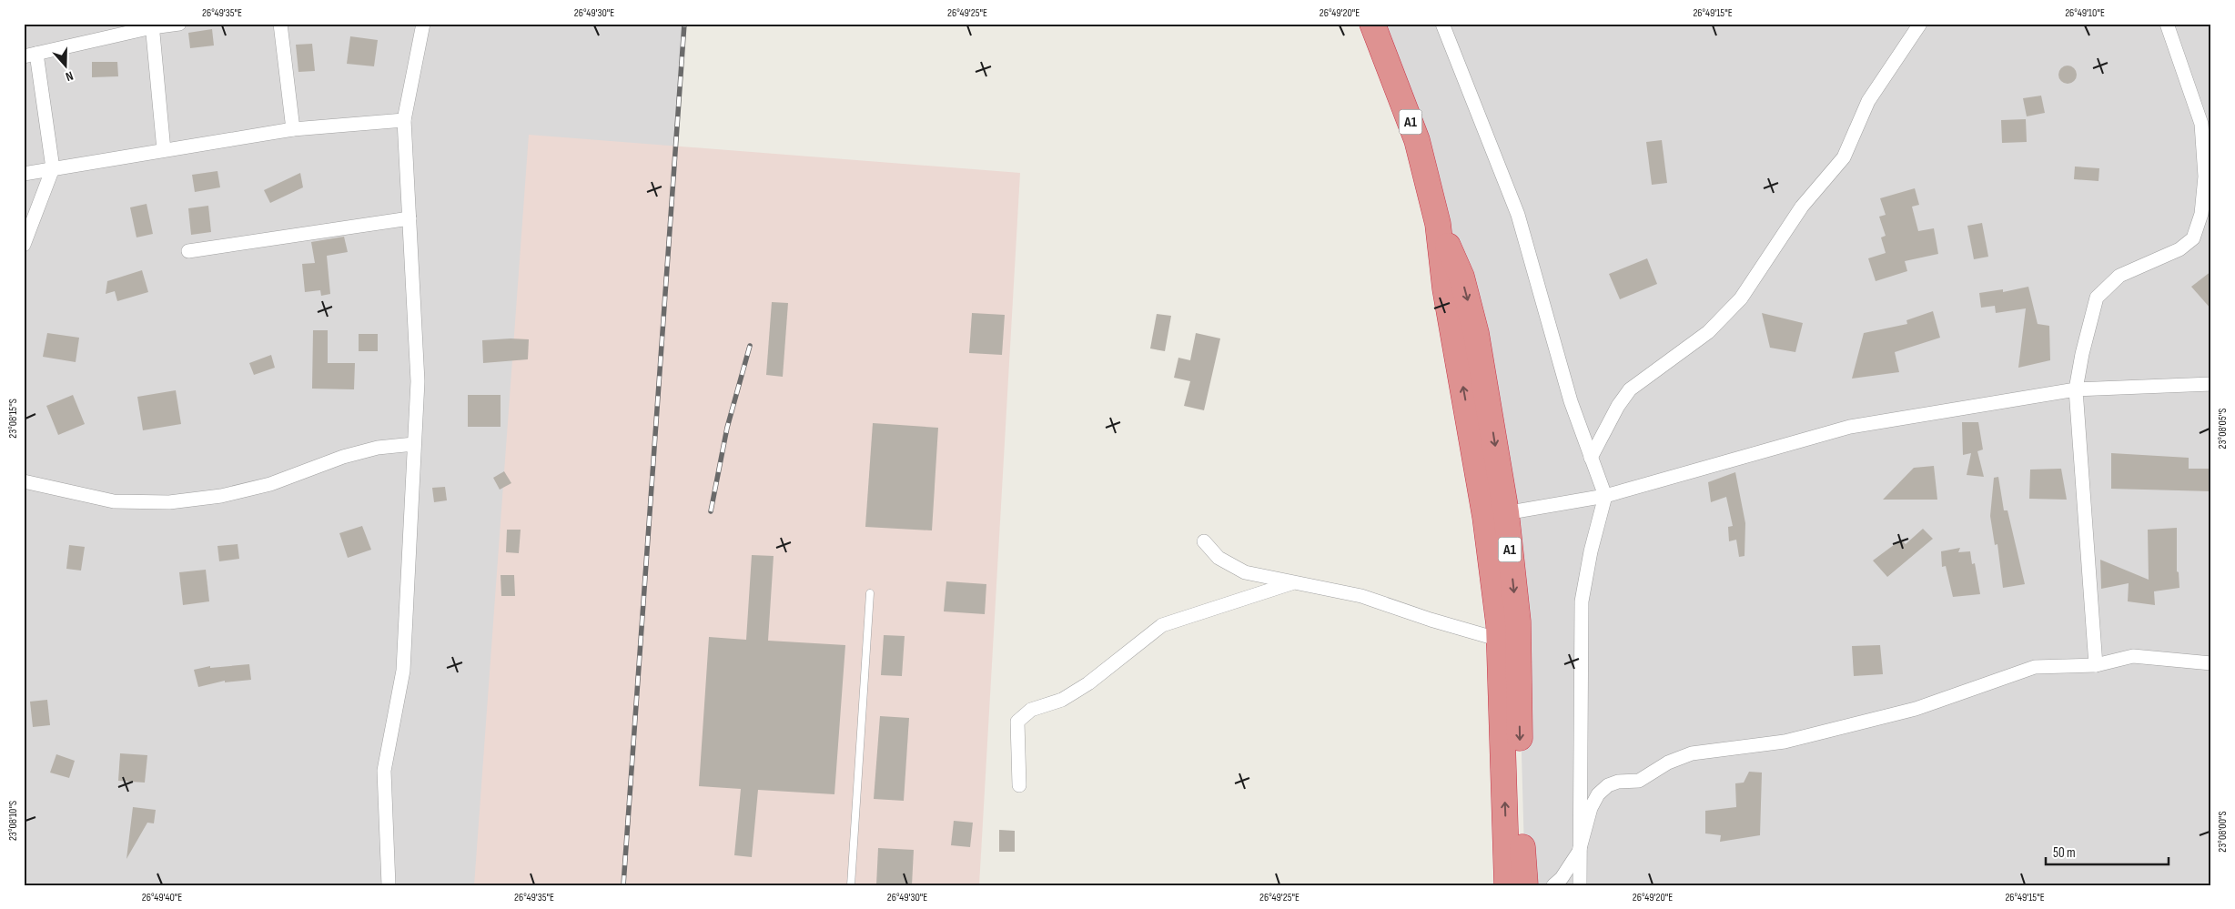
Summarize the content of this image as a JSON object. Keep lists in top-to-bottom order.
{
  "streets": {
    "highway": ["A1"]
  },
  "scale_bar": "50 m",
  "north": "bottom",
  "coordinates": [
    "26°49'35\"E",
    "26°49'30\"E",
    "26°49'25\"E",
    "26°49'20\"E",
    "26°49'15\"E",
    "26°49'10\"E",
    "23°08'15\"S",
    "23°08'05\"S",
    "23°08'10\"S",
    "23°08'00\"S",
    "26°49'40\"E"
  ]
}
